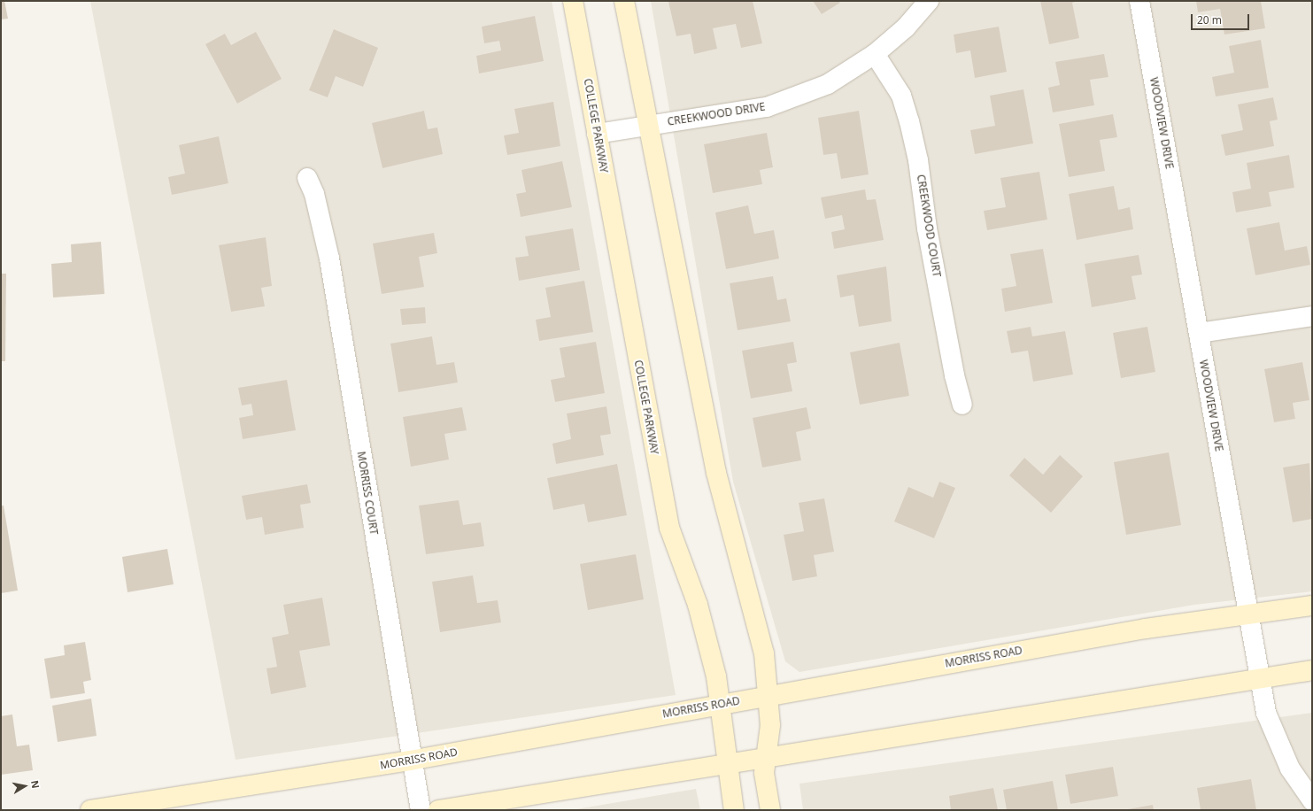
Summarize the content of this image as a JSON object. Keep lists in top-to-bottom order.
{
  "streets": {
    "main road": ["COLLEGE PARKWAY", "MORRISS ROAD"],
    "street": [
      "CREEKWOOD DRIVE",
      "WOODVIEW DRIVE",
      "CREEKWOOD COURT",
      "MORRISS COURT"
    ]
  },
  "crossings": [
    ["CREEKWOOD DRIVE", "COLLEGE PARKWAY"],
    ["CREEKWOOD DRIVE", "CREEKWOOD COURT"],
    ["WOODVIEW DRIVE", "MORRISS ROAD"],
    ["COLLEGE PARKWAY", "MORRISS ROAD"],
    ["MORRISS COURT", "MORRISS ROAD"]
  ],
  "scale_bar": "20 m",
  "north": "right"
}
